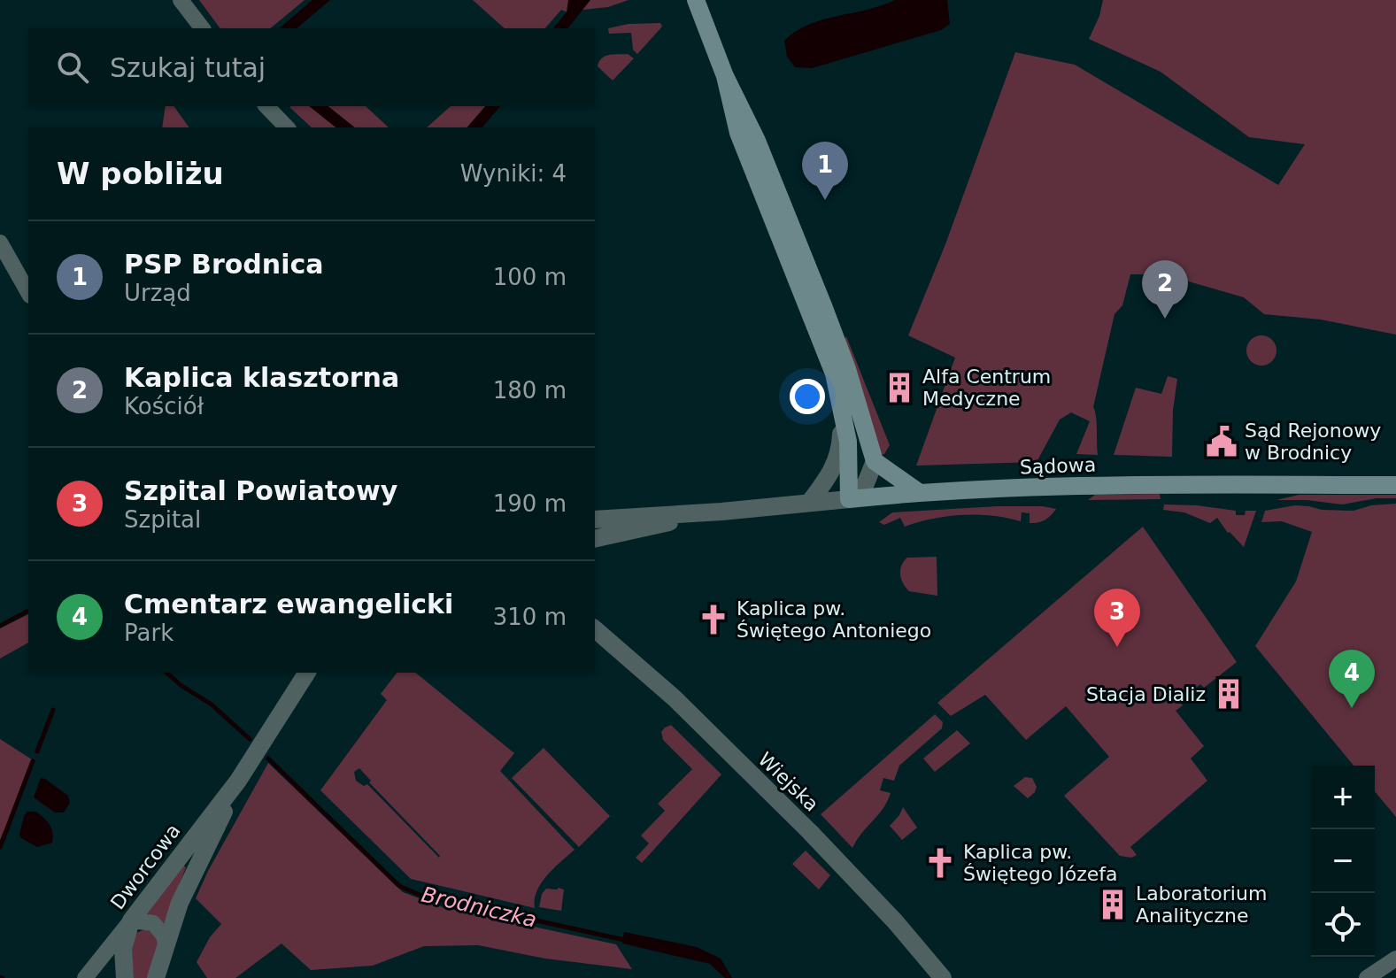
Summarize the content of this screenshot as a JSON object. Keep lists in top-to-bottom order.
{
  "streets": {
    "main road": ["Sądowa"],
    "street": ["Wiejska", "Dworcowa"]
  },
  "water": ["Brodniczka"],
  "places": {
    "building": ["Alfa Centrum Medyczne", "Stacja Dializ", "Laboratorium Analityczne"],
    "public building": ["Sąd Rejonowy w Brodnicy"],
    "church": ["Kaplica pw. Świętego Antoniego", "Kaplica pw. Świętego Józefa"]
  },
  "page": {
    "search": "Szukaj tutaj",
    "heading": ["W pobliżu", "Wyniki: 4"],
    "pins": [
      "1",
      "2",
      "3",
      "4"
    ],
    "list": [
      {
        "mark": "1",
        "name": "PSP Brodnica",
        "note": "Urząd",
        "value": "100 m"
      },
      {
        "mark": "2",
        "name": "Kaplica klasztorna",
        "note": "Kościół",
        "value": "180 m"
      },
      {
        "mark": "3",
        "name": "Szpital Powiatowy",
        "note": "Szpital",
        "value": "190 m"
      },
      {
        "mark": "4",
        "name": "Cmentarz ewangelicki",
        "note": "Park",
        "value": "310 m"
      }
    ],
    "map_buttons": ["+", "−"]
  }
}
